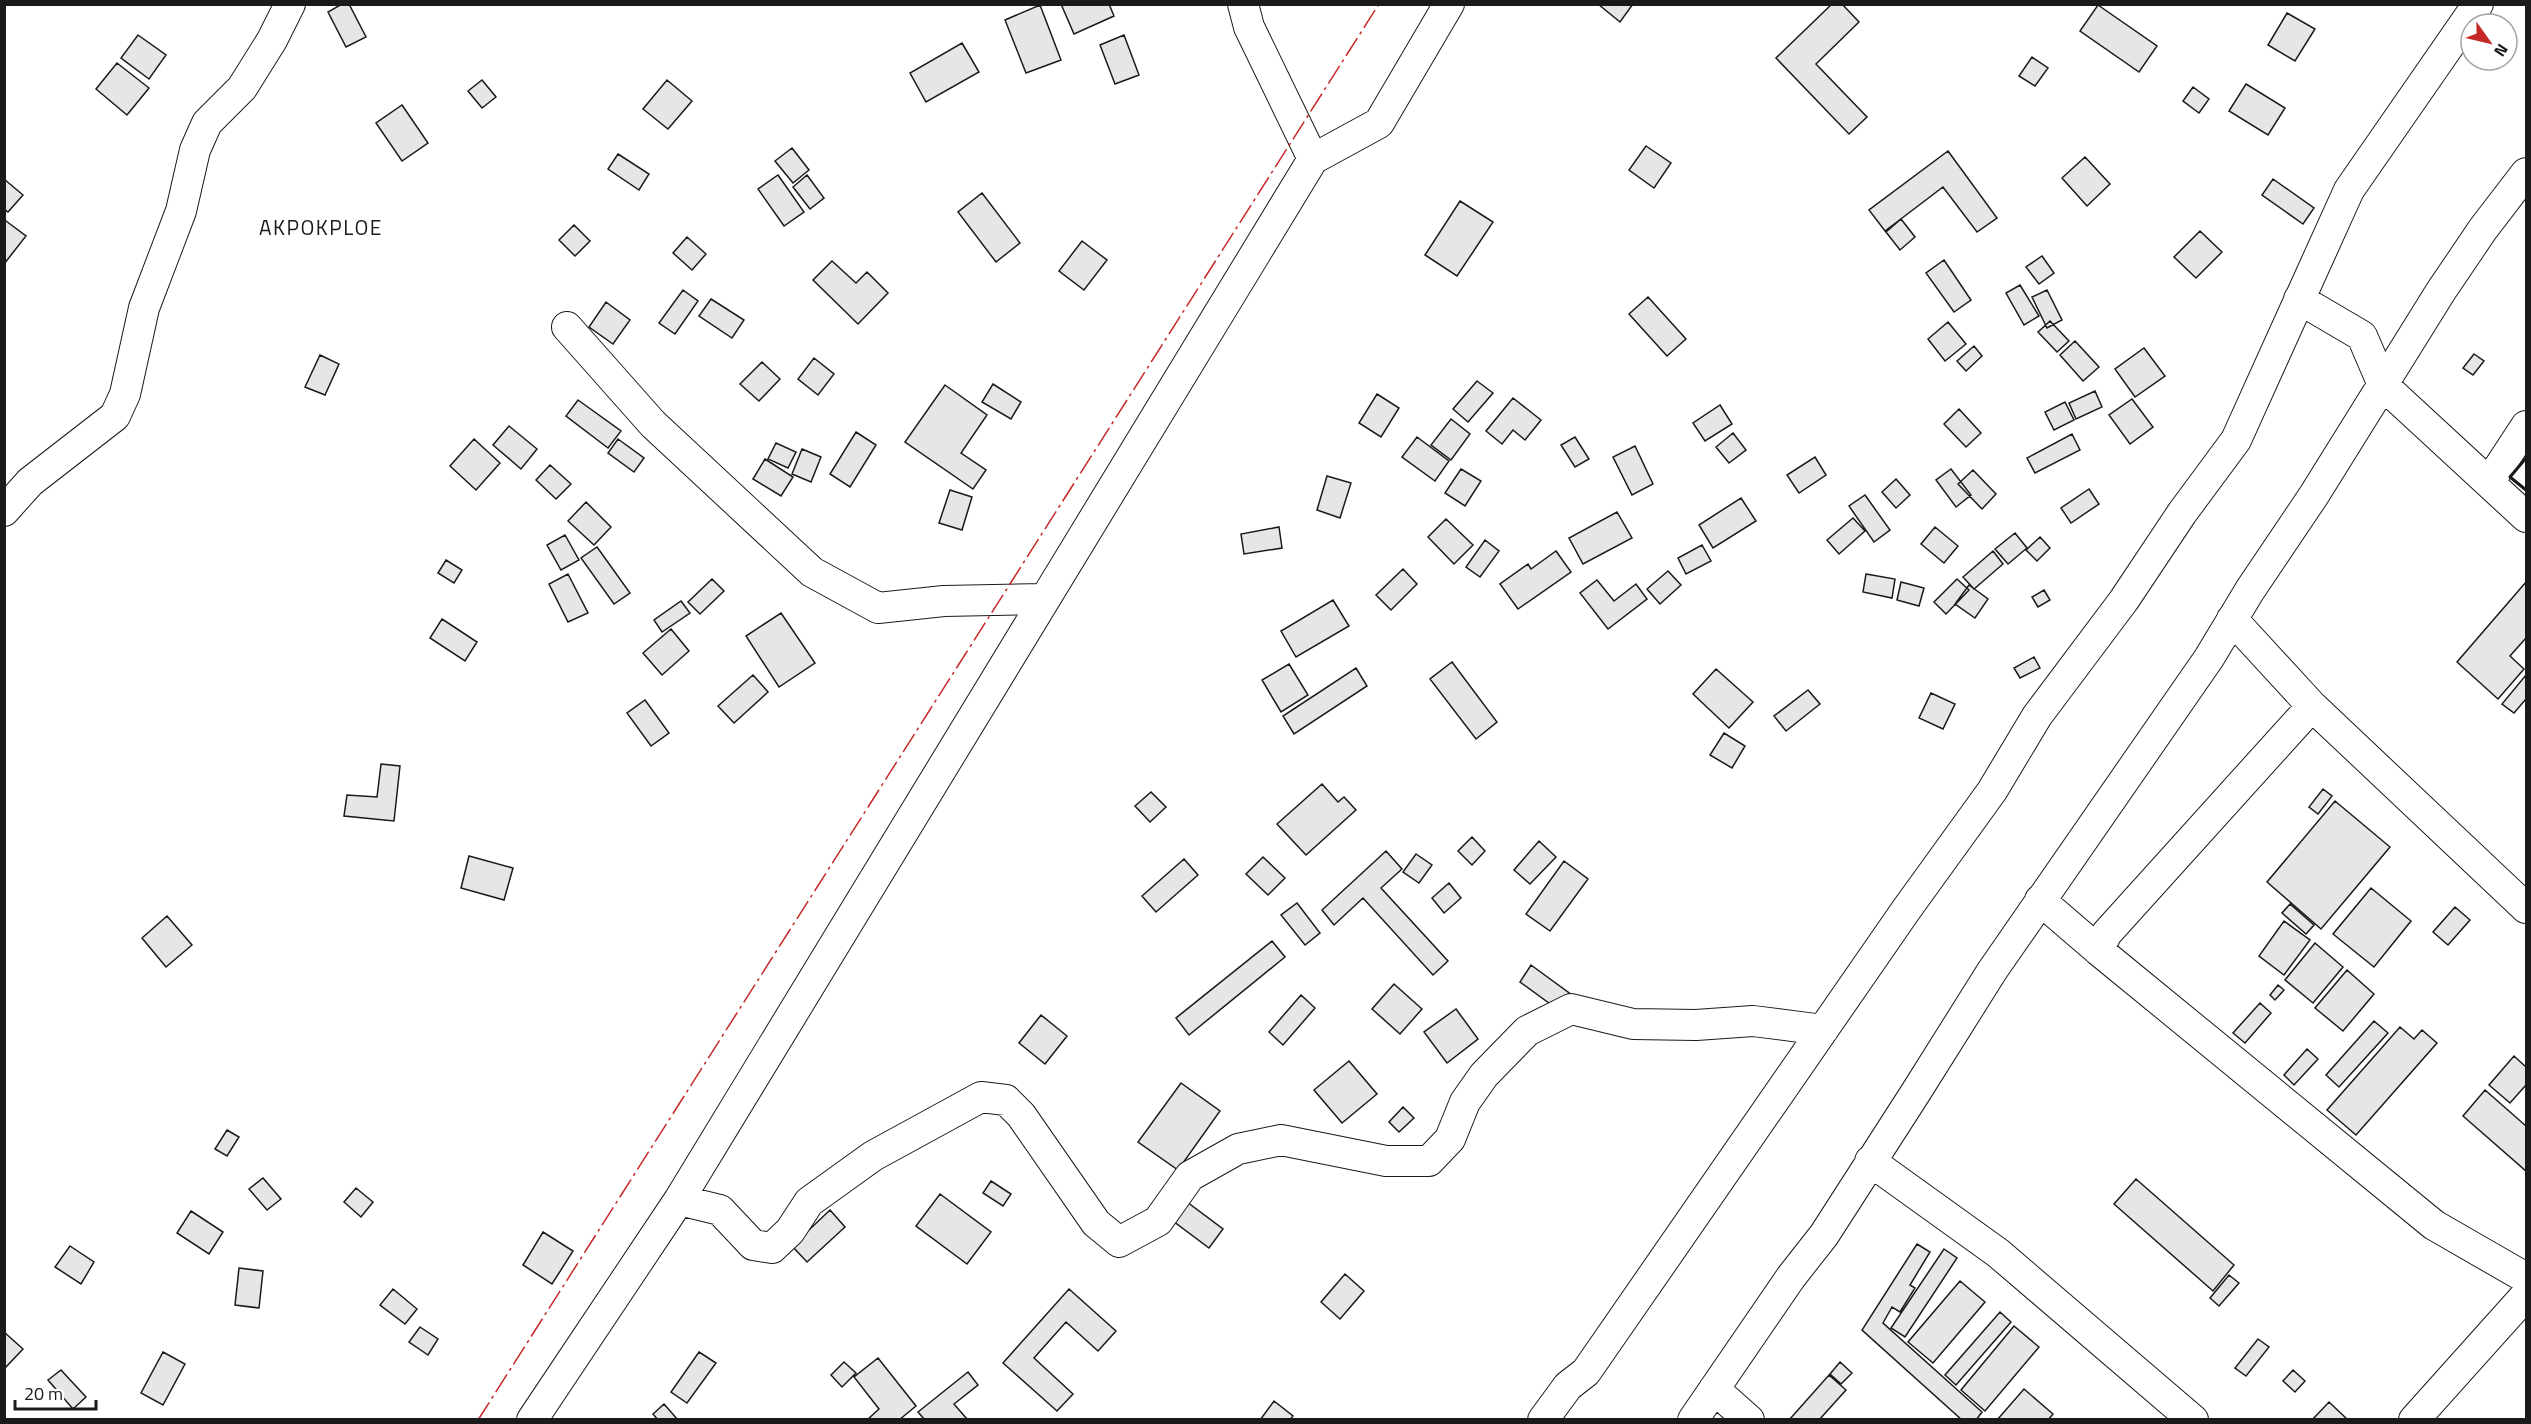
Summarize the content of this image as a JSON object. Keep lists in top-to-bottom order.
{
  "districts": ["AKPOKPLOE"],
  "scale_bar": "20 m",
  "north": "bottom right"
}
